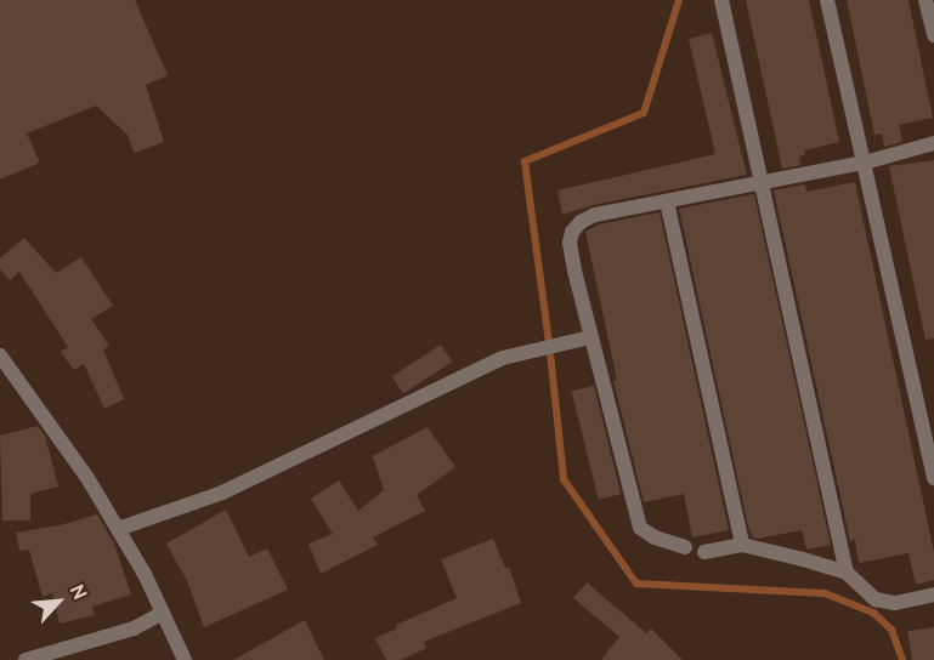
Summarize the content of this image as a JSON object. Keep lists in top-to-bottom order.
{
  "north": "top right"
}
